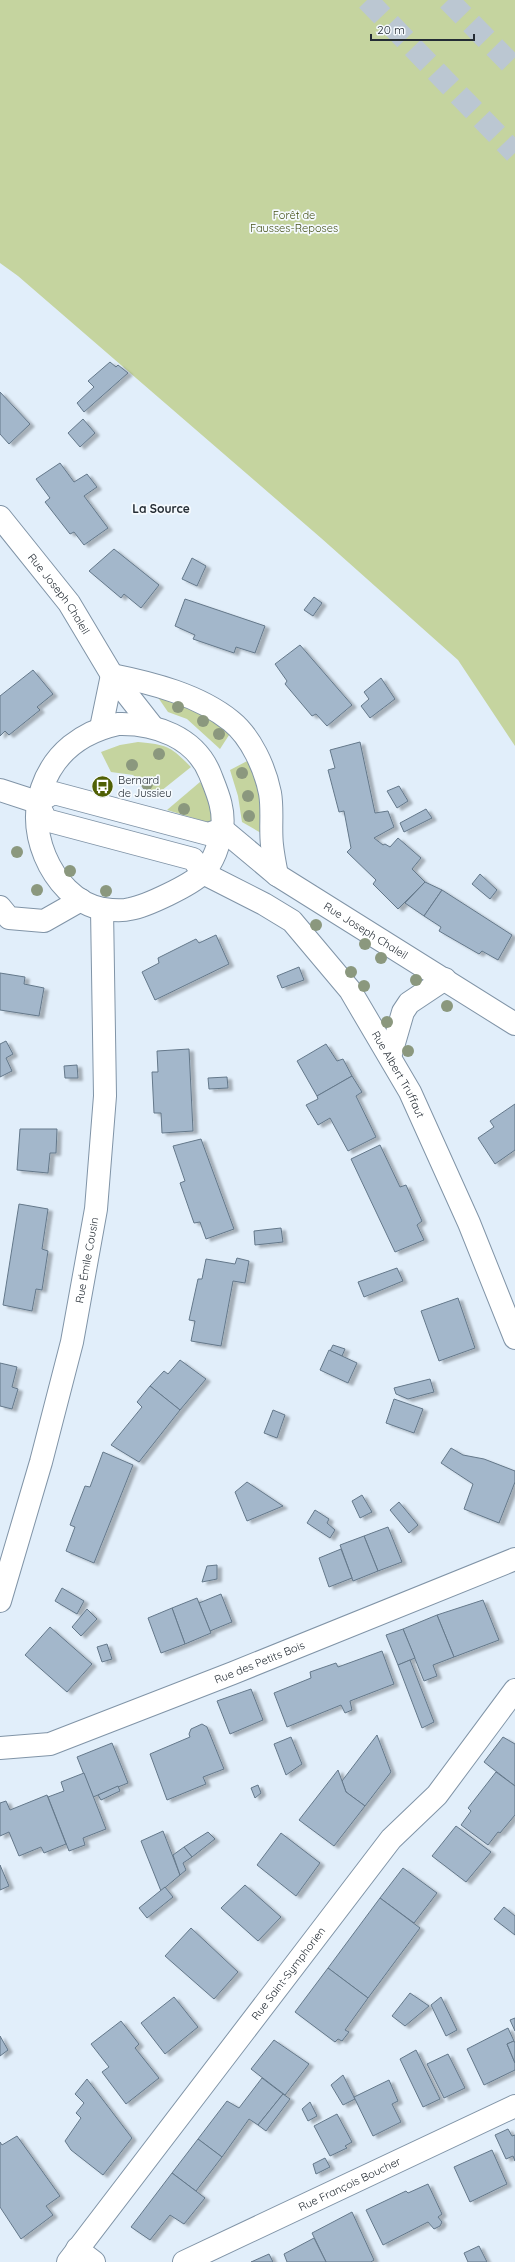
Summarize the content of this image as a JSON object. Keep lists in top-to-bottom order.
{
  "streets": {
    "street": [
      "Rue Joseph Chaleil",
      "Rue Albert Truffaut",
      "Rue Émile Cousin",
      "Rue des Petits Bois",
      "Rue Saint-Symphorien",
      "Rue François Boucher"
    ]
  },
  "districts": ["La Source"],
  "parks": ["Forêt de Fausses-Reposes"],
  "places": {
    "bus stop": ["Bernard de Jussieu"]
  },
  "scale_bar": "20 m"
}
